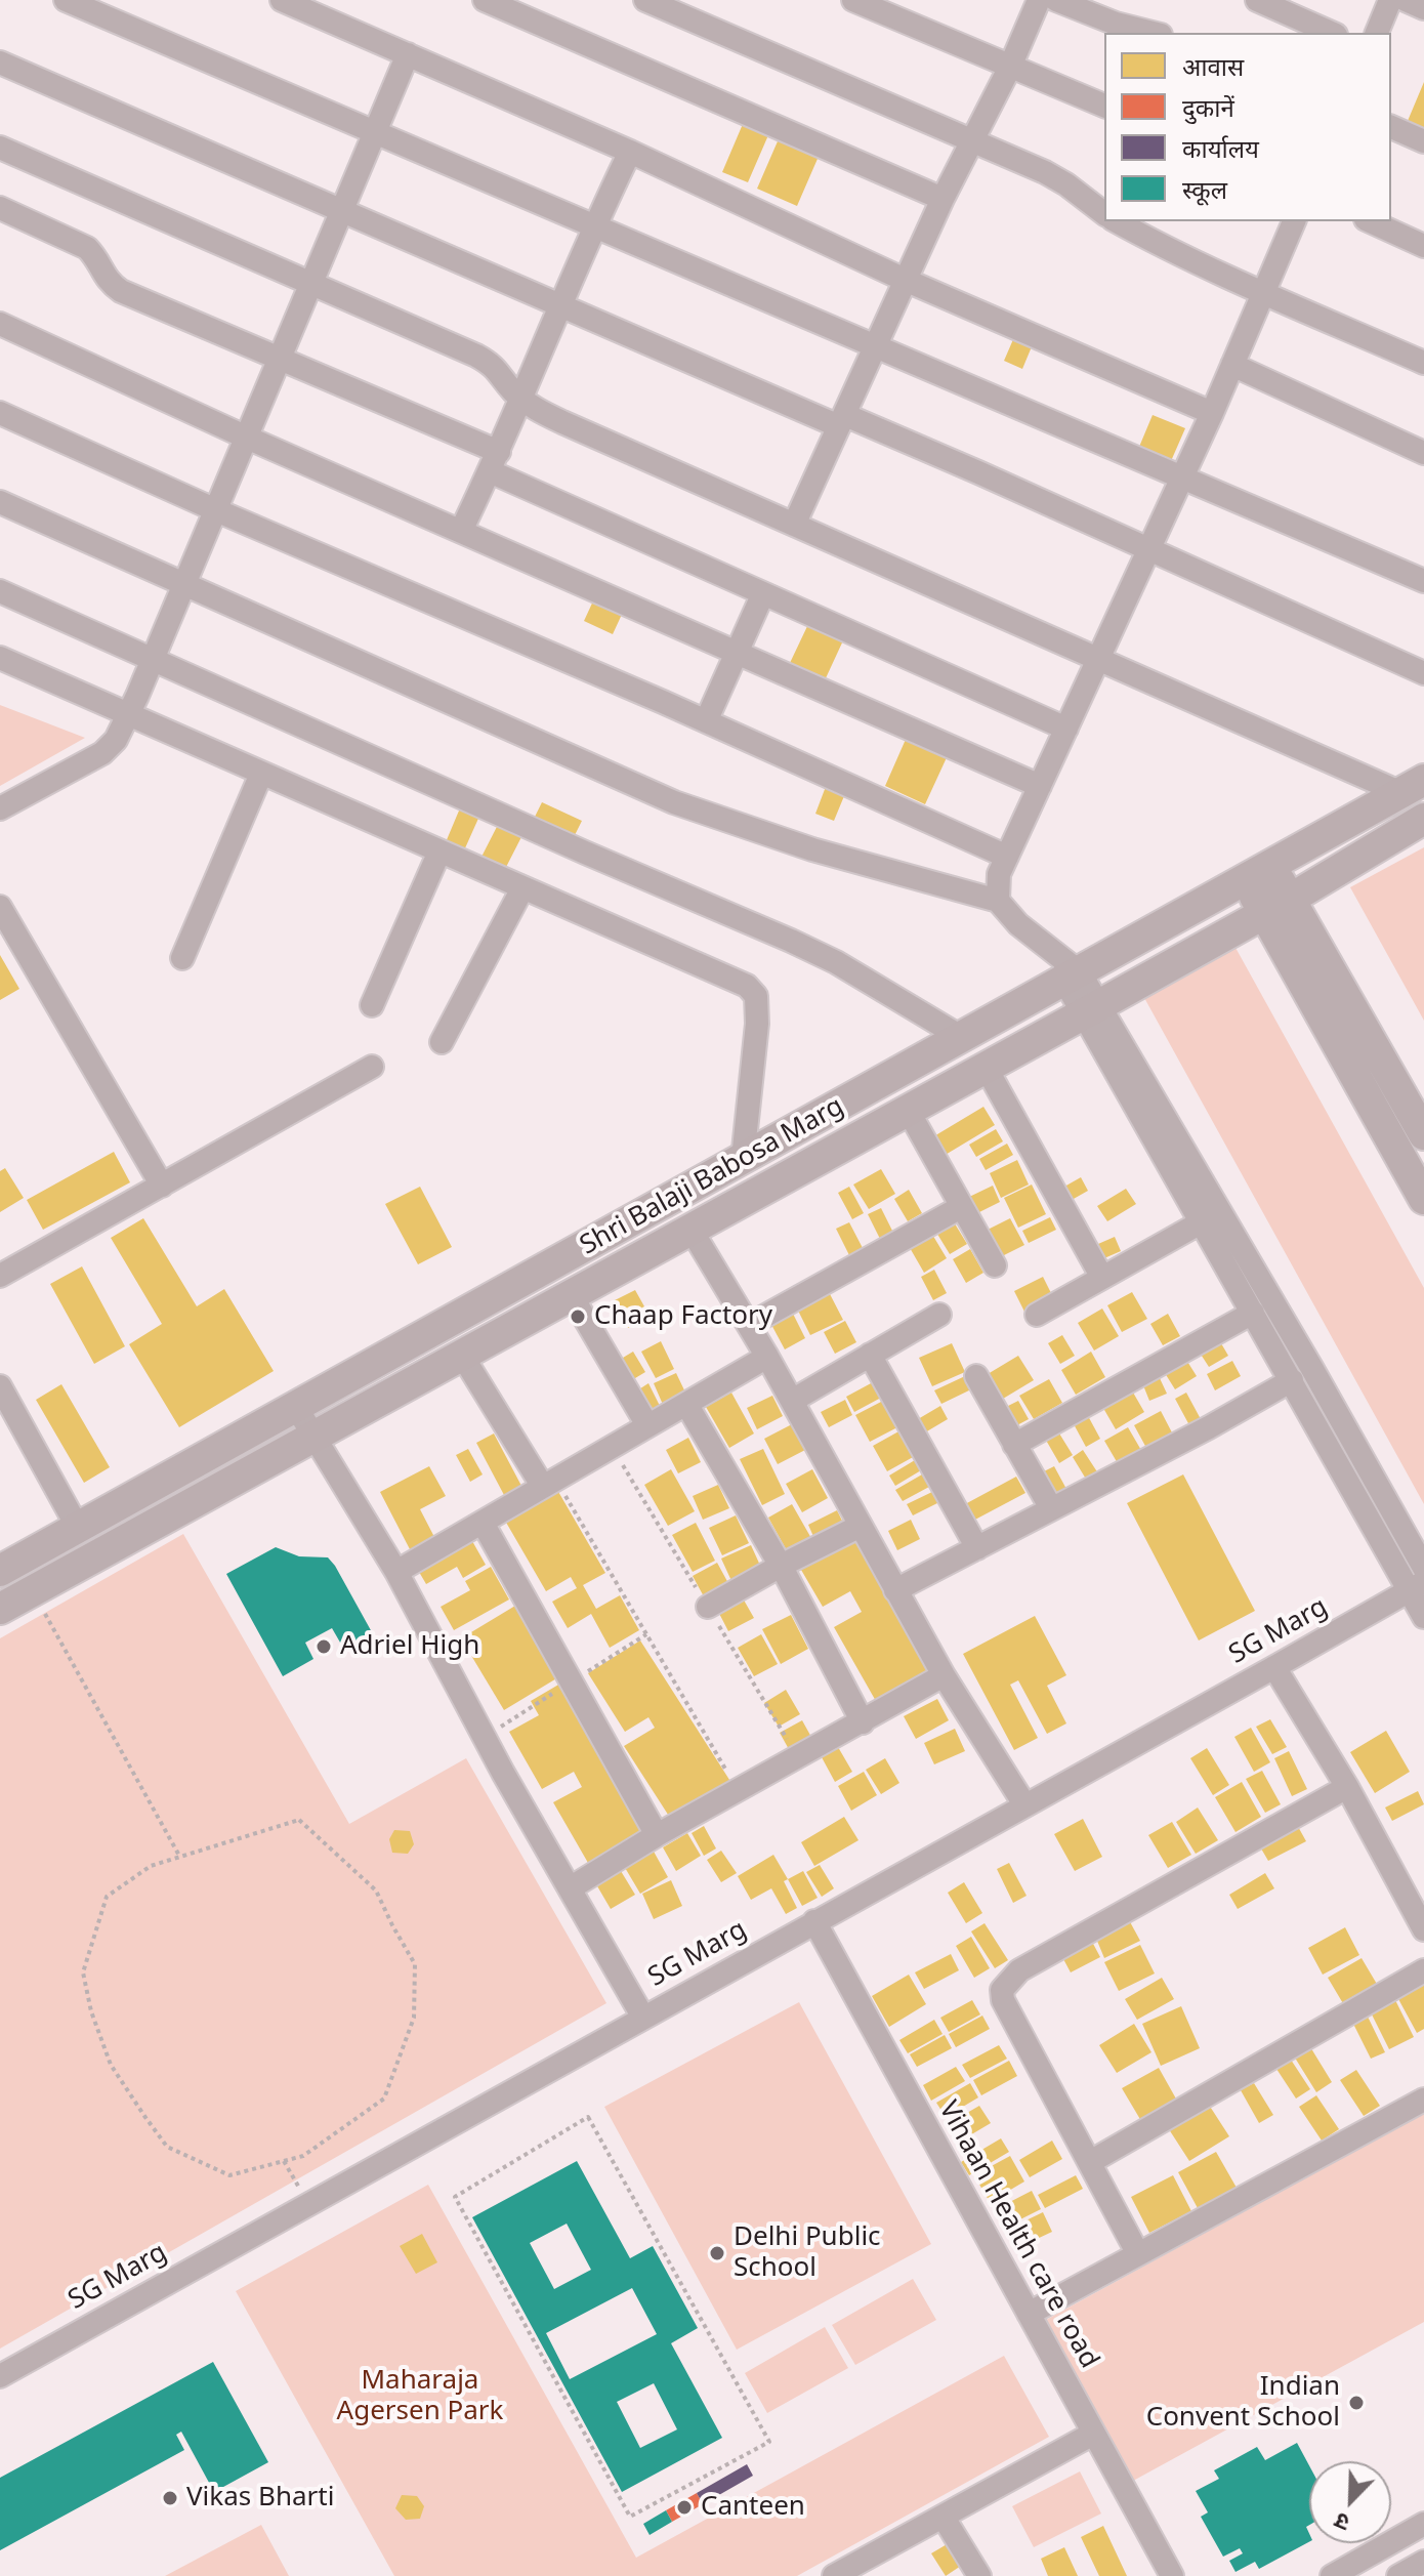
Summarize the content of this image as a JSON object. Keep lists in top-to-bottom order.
{
  "streets": {
    "street": ["Shri Balaji Babosa Marg", "SG Marg", "Vihaan Health care road"]
  },
  "crossings": [
    ["SG Marg", "Vihaan Health care road"]
  ],
  "parks": ["Maharaja Agersen Park"],
  "places": [
    "Chaap Factory",
    "Adriel High",
    "Delhi Public School",
    "Indian Convent School",
    "Vikas Bharti",
    "Canteen"
  ],
  "legend": [
    "आवास",
    "दुकानें",
    "कार्यालय",
    "स्कूल"
  ],
  "north": "bottom left"
}
